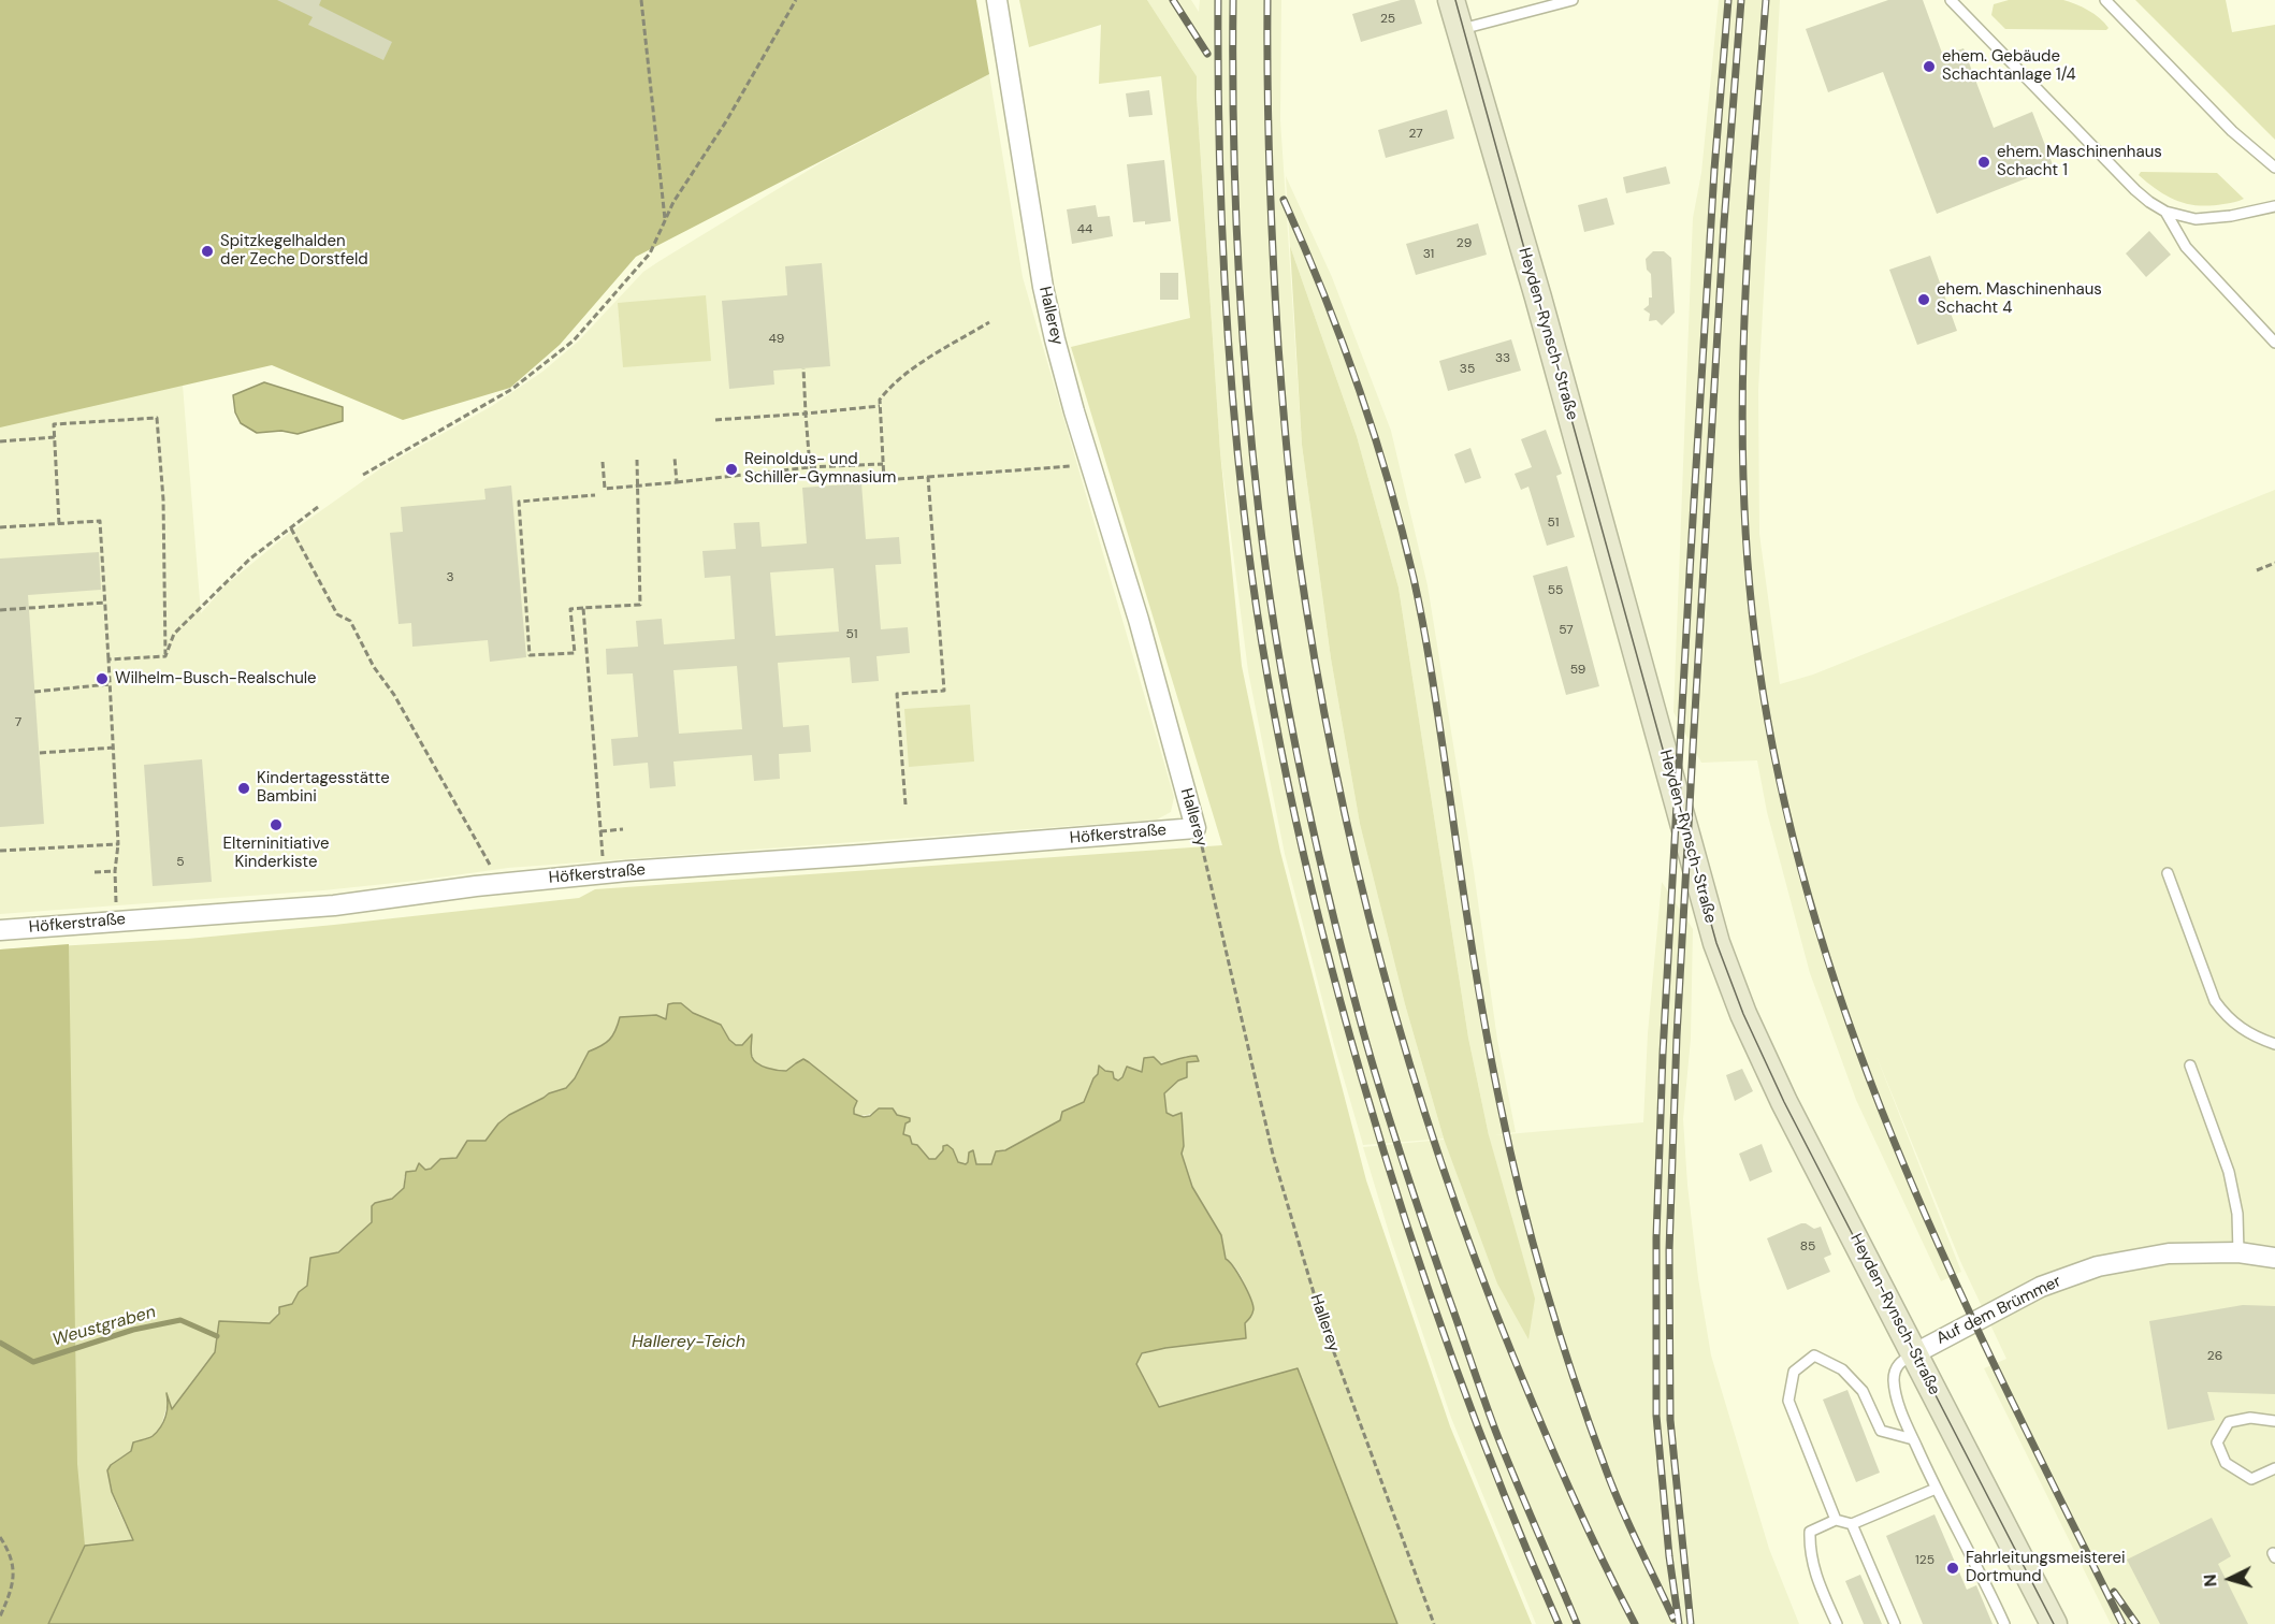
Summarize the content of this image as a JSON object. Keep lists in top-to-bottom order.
{
  "streets": {
    "main road": ["Heyden-Rynsch-Straße"],
    "street": ["Hallerey", "Höfkerstraße", "Auf dem Brümmer"]
  },
  "crossings": [
    ["Hallerey", "Höfkerstraße"],
    ["Heyden-Rynsch-Straße", "Auf dem Brümmer"]
  ],
  "water": ["Weustgraben", "Hallerey-Teich"],
  "places": [
    "ehem. Gebäude Schachtanlage 1/4",
    "ehem. Maschinenhaus Schacht 1",
    "Spitzkegelhalden der Zeche Dorstfeld",
    "ehem. Maschinenhaus Schacht 4",
    "Reinoldus- und Schiller-Gymnasium",
    "Wilhelm-Busch-Realschule",
    "Kindertagesstätte Bambini",
    "Elterninitiative Kinderkiste",
    "Fahrleitungsmeisterei Dortmund"
  ],
  "house_numbers": [
    "25",
    "27",
    "44",
    "29",
    "31",
    "49",
    "33",
    "35",
    "51",
    "3",
    "55",
    "57",
    "51",
    "59",
    "7",
    "5",
    "85",
    "26",
    "125"
  ],
  "north": "left"
}
